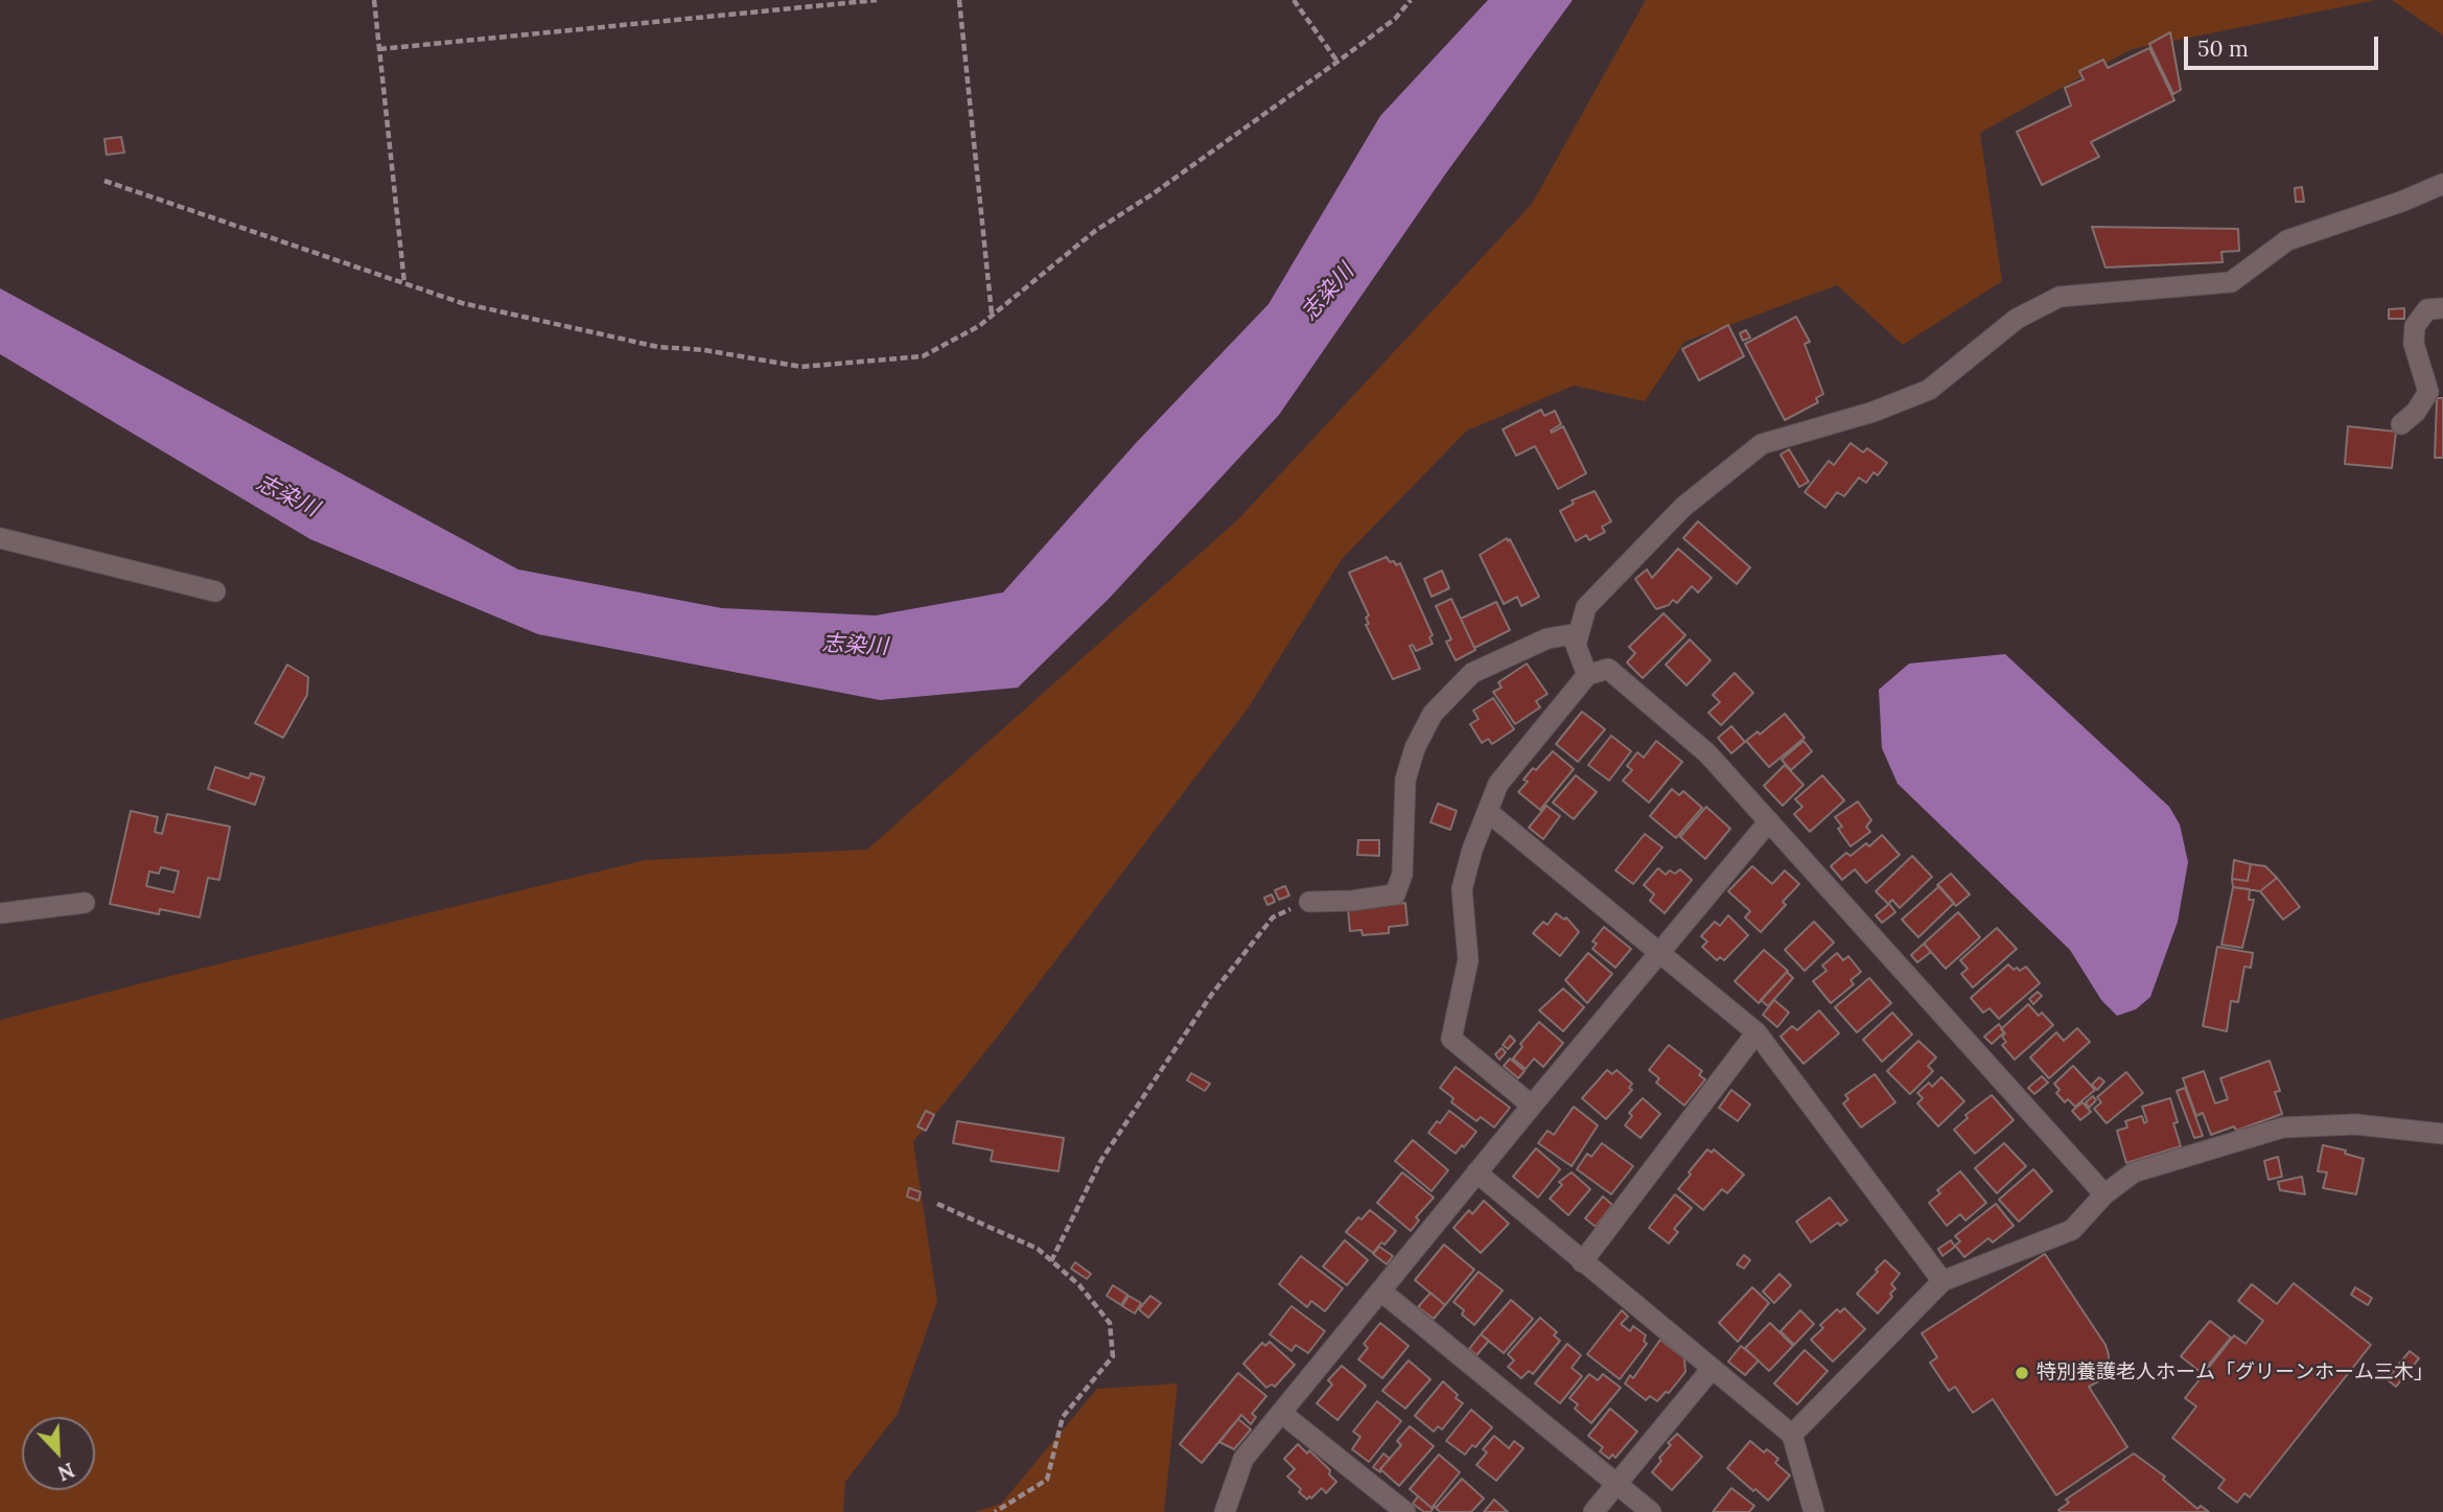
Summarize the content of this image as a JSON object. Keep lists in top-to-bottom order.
{
  "water": ["志染川"],
  "places": ["特別養護老人ホーム「グリーンホーム三木」"],
  "scale_bar": "50 m",
  "north": "bottom right"
}
